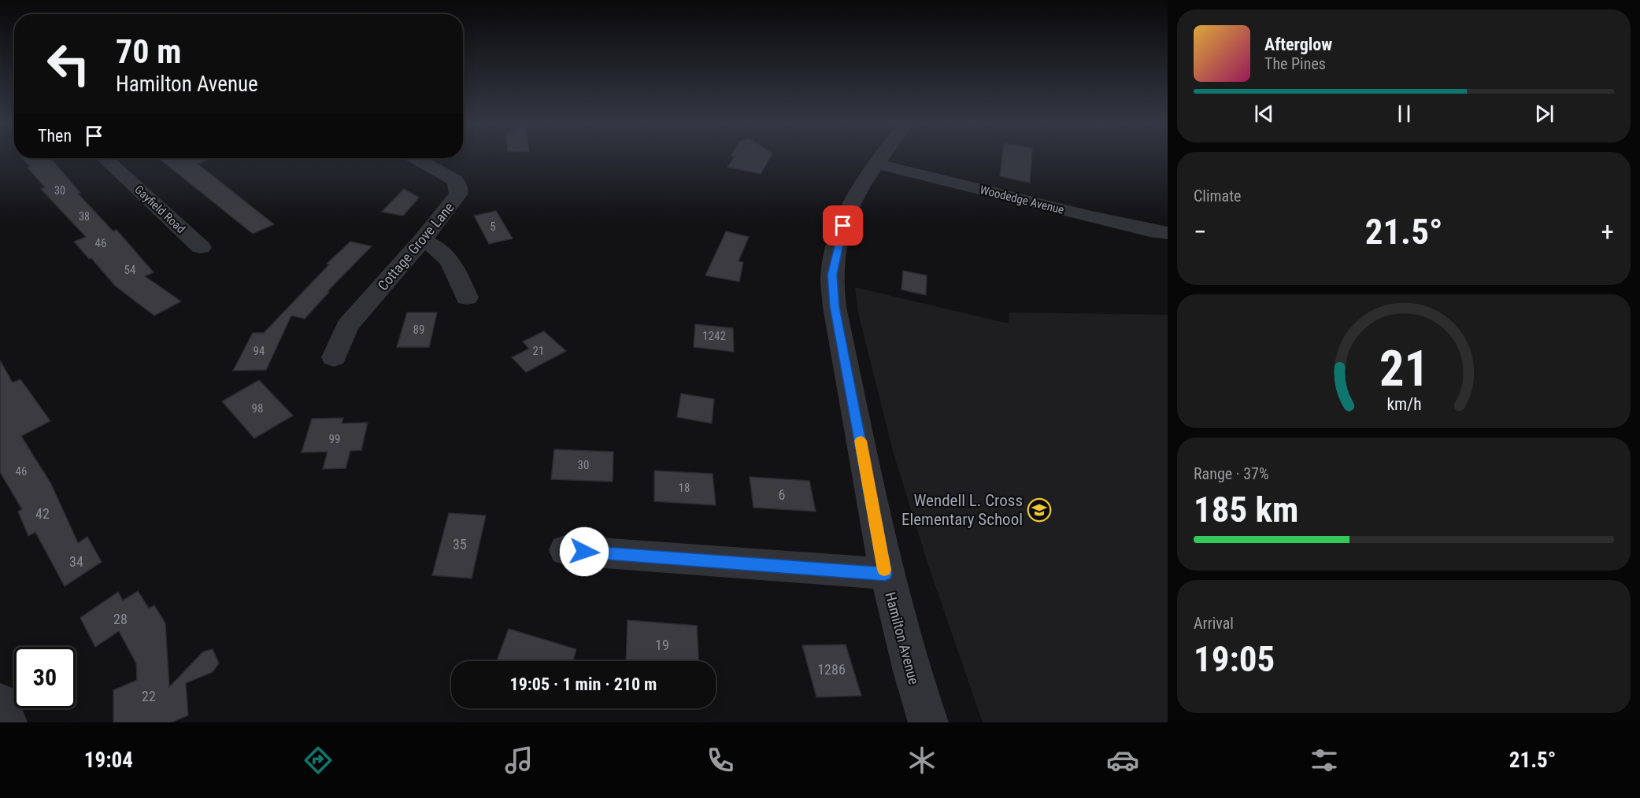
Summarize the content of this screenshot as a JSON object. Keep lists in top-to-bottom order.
{
  "streets": {
    "street": [
      "Woodedge Avenue",
      "Gayfield Road",
      "Cottage Grove Lane",
      "Hamilton Avenue"
    ]
  },
  "crossings": [
    ["Woodedge Avenue", "Hamilton Avenue"]
  ],
  "places": {
    "school or university": ["Wendell L. Cross Elementary School"]
  },
  "house_numbers": [
    "30",
    "38",
    "5",
    "46",
    "54",
    "89",
    "1242",
    "94",
    "21",
    "98",
    "99",
    "30",
    "46",
    "18",
    "6",
    "42",
    "35",
    "34",
    "28",
    "19",
    "1286",
    "22"
  ],
  "page": {
    "turn": ["70 m", "Hamilton Avenue"],
    "song": ["Afterglow", "The Pines"],
    "then": "Then",
    "tile": [
      "Climate",
      ["Range · 37%", "185 km"],
      ["Arrival", "19:05"]
    ],
    "heat": ["−", "21.5°", "+"],
    "limit": "30",
    "trip": "19:05 · 1 min · 210 m",
    "tabs": ["19:04", "21.5°"],
    "gauge": ["21", "km/h"]
  }
}
